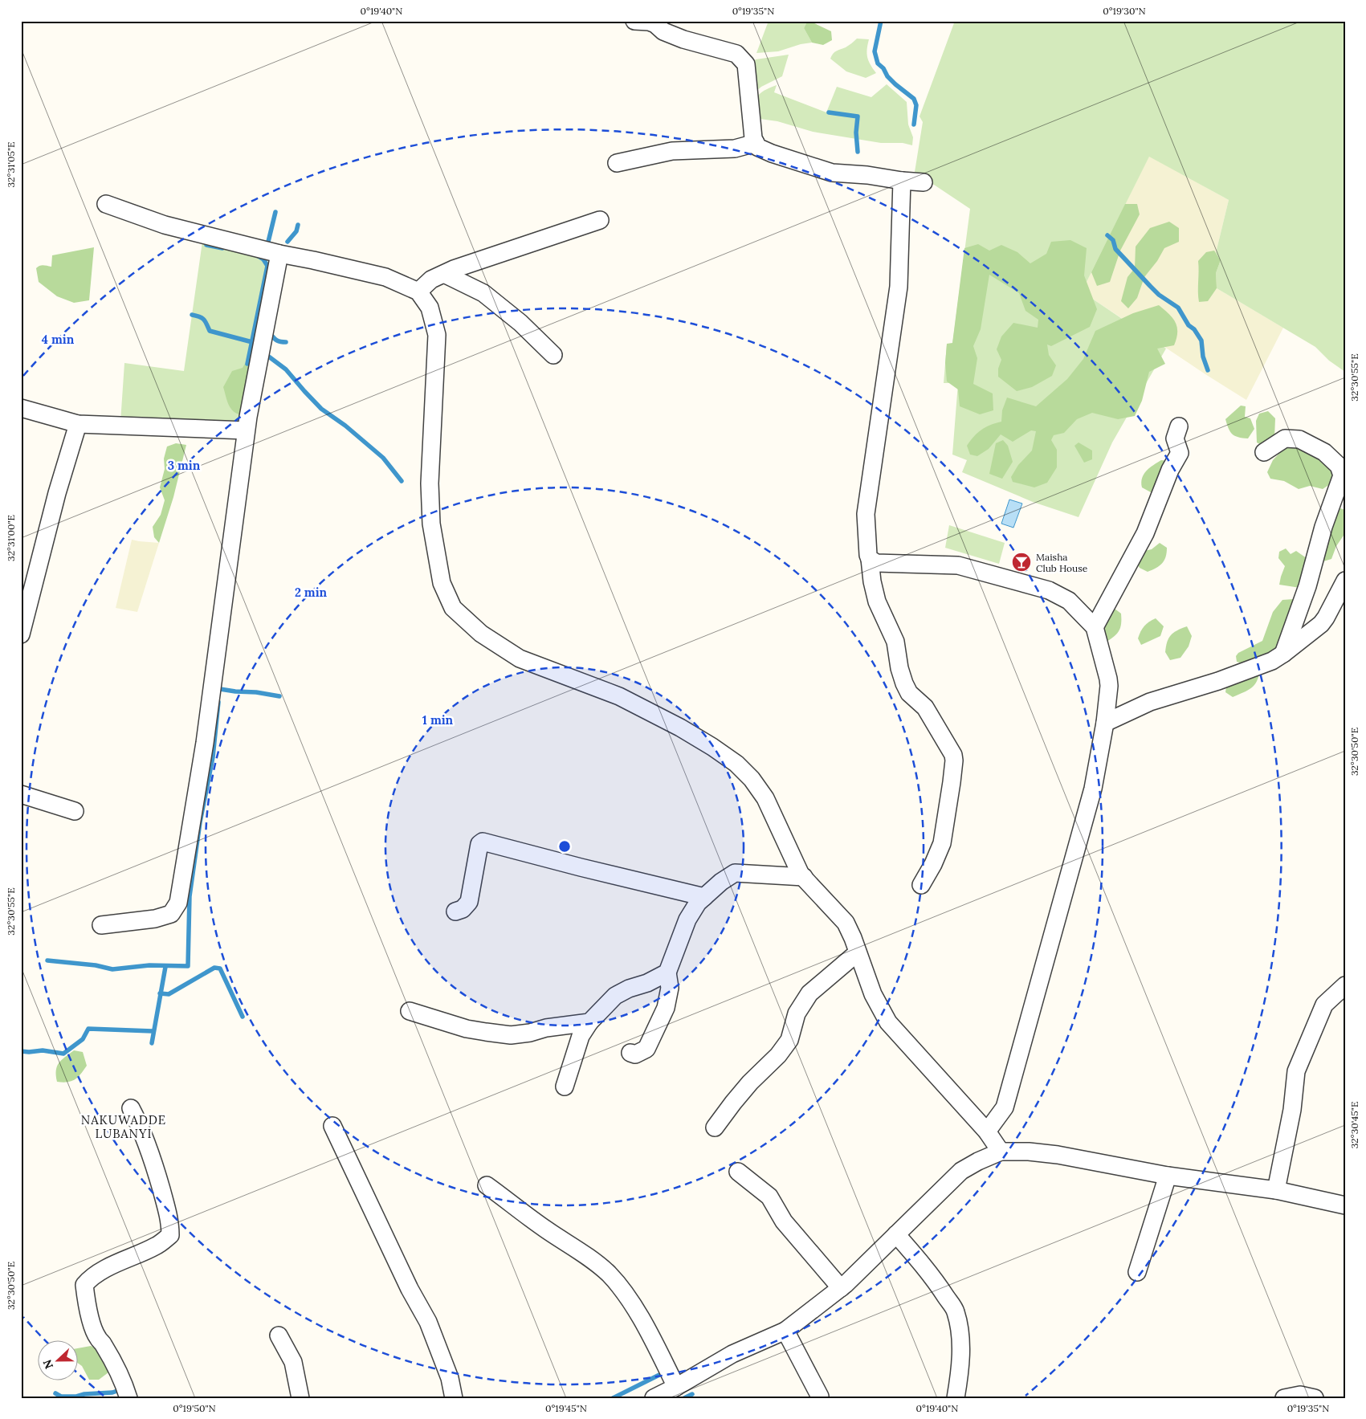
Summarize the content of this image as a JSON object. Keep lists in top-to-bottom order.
{
  "districts": ["NAKUWADDE LUBANYI"],
  "places": {
    "bar": ["Maisha Club House"]
  },
  "north": "left",
  "coordinates": [
    "0°19'40\"N",
    "0°19'35\"N",
    "0°19'30\"N",
    "32°31'05\"E",
    "32°30'55\"E",
    "32°31'00\"E",
    "32°30'50\"E",
    "32°30'45\"E",
    "0°19'50\"N",
    "0°19'45\"N"
  ],
  "rings": [
    "4 min",
    "3 min",
    "2 min",
    "1 min"
  ]
}
